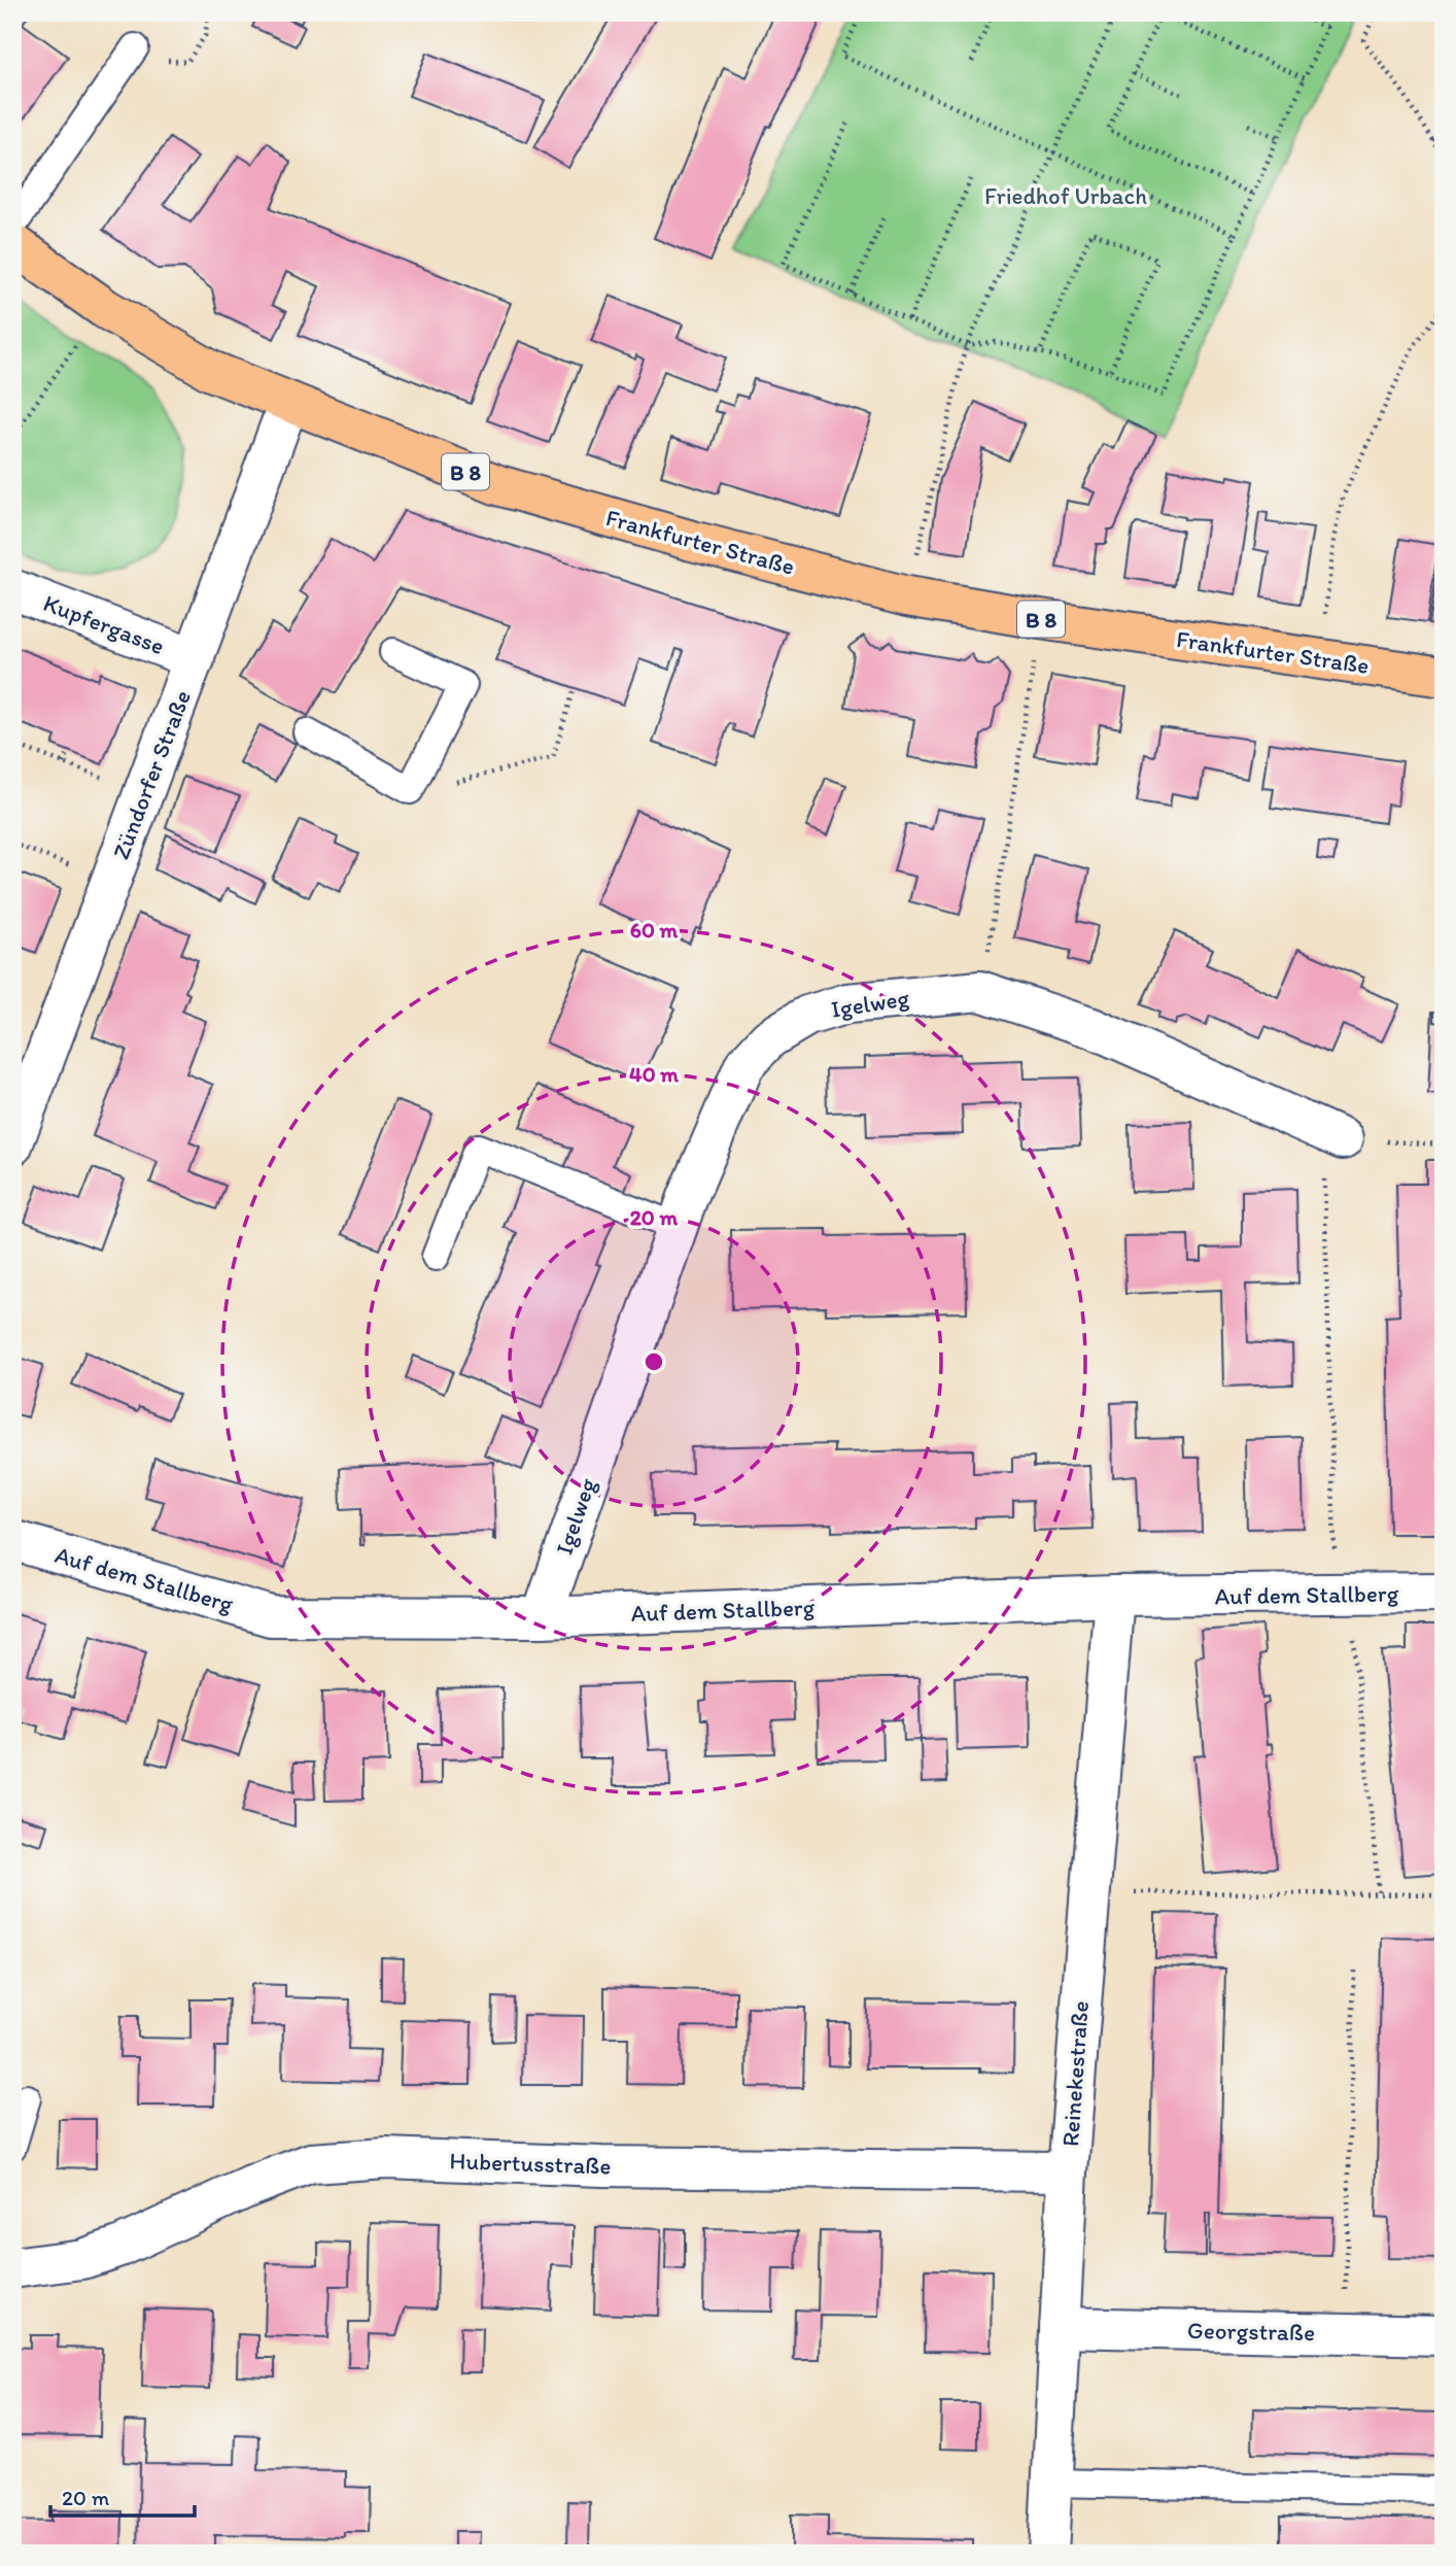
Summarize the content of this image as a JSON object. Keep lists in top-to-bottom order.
{
  "streets": {
    "main road": ["B 8", "Frankfurter Straße"],
    "street": [
      "Kupfergasse",
      "Zündorfer Straße",
      "Igelweg",
      "Auf dem Stallberg",
      "Reinekestraße",
      "Hubertusstraße",
      "Georgstraße"
    ]
  },
  "crossings": [
    ["Frankfurter Straße", "Zündorfer Straße"],
    ["Kupfergasse", "Zündorfer Straße"],
    ["Igelweg", "Auf dem Stallberg"],
    ["Auf dem Stallberg", "Reinekestraße"],
    ["Reinekestraße", "Hubertusstraße"],
    ["Reinekestraße", "Georgstraße"]
  ],
  "parks": ["Friedhof Urbach"],
  "scale_bar": "20 m",
  "rings": ["60 m", "40 m", "20 m"]
}
